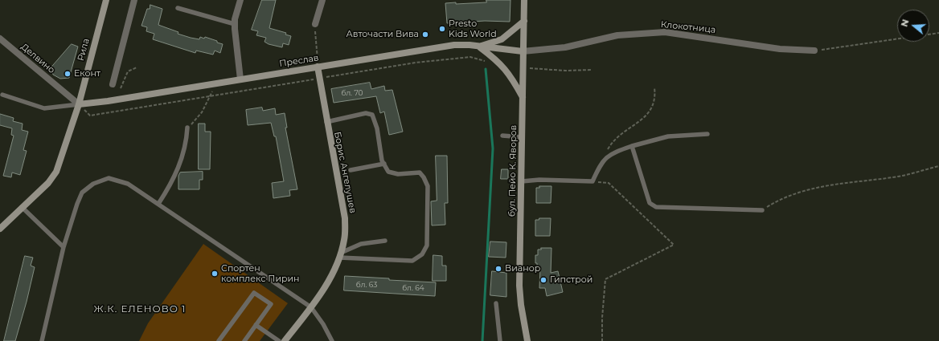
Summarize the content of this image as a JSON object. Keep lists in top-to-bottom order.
{
  "streets": {
    "street": [
      "Клокотница",
      "Рила",
      "Делвино",
      "Преслав",
      "бул. Пейо К. Яворов",
      "Борис Ангелушев"
    ]
  },
  "crossings": [
    ["Клокотница", "Преслав"],
    ["Клокотница", "бул. Пейо К. Яворов"],
    ["Рила", "Делвино"],
    ["Рила", "Преслав"],
    ["Делвино", "Преслав"],
    ["Преслав", "бул. Пейо К. Яворов"],
    ["Преслав", "Борис Ангелушев"]
  ],
  "districts": ["Ж.К. ЕЛЕНОВО 1"],
  "places": [
    "Presto Kids World",
    "Авточасти Вива",
    "Еконт",
    "Вианор",
    "Спортен комплекс Пирин",
    "Гипстрой"
  ],
  "house_numbers": ["бл. 70", "бл. 63", "бл. 64"],
  "north": "left"
}
